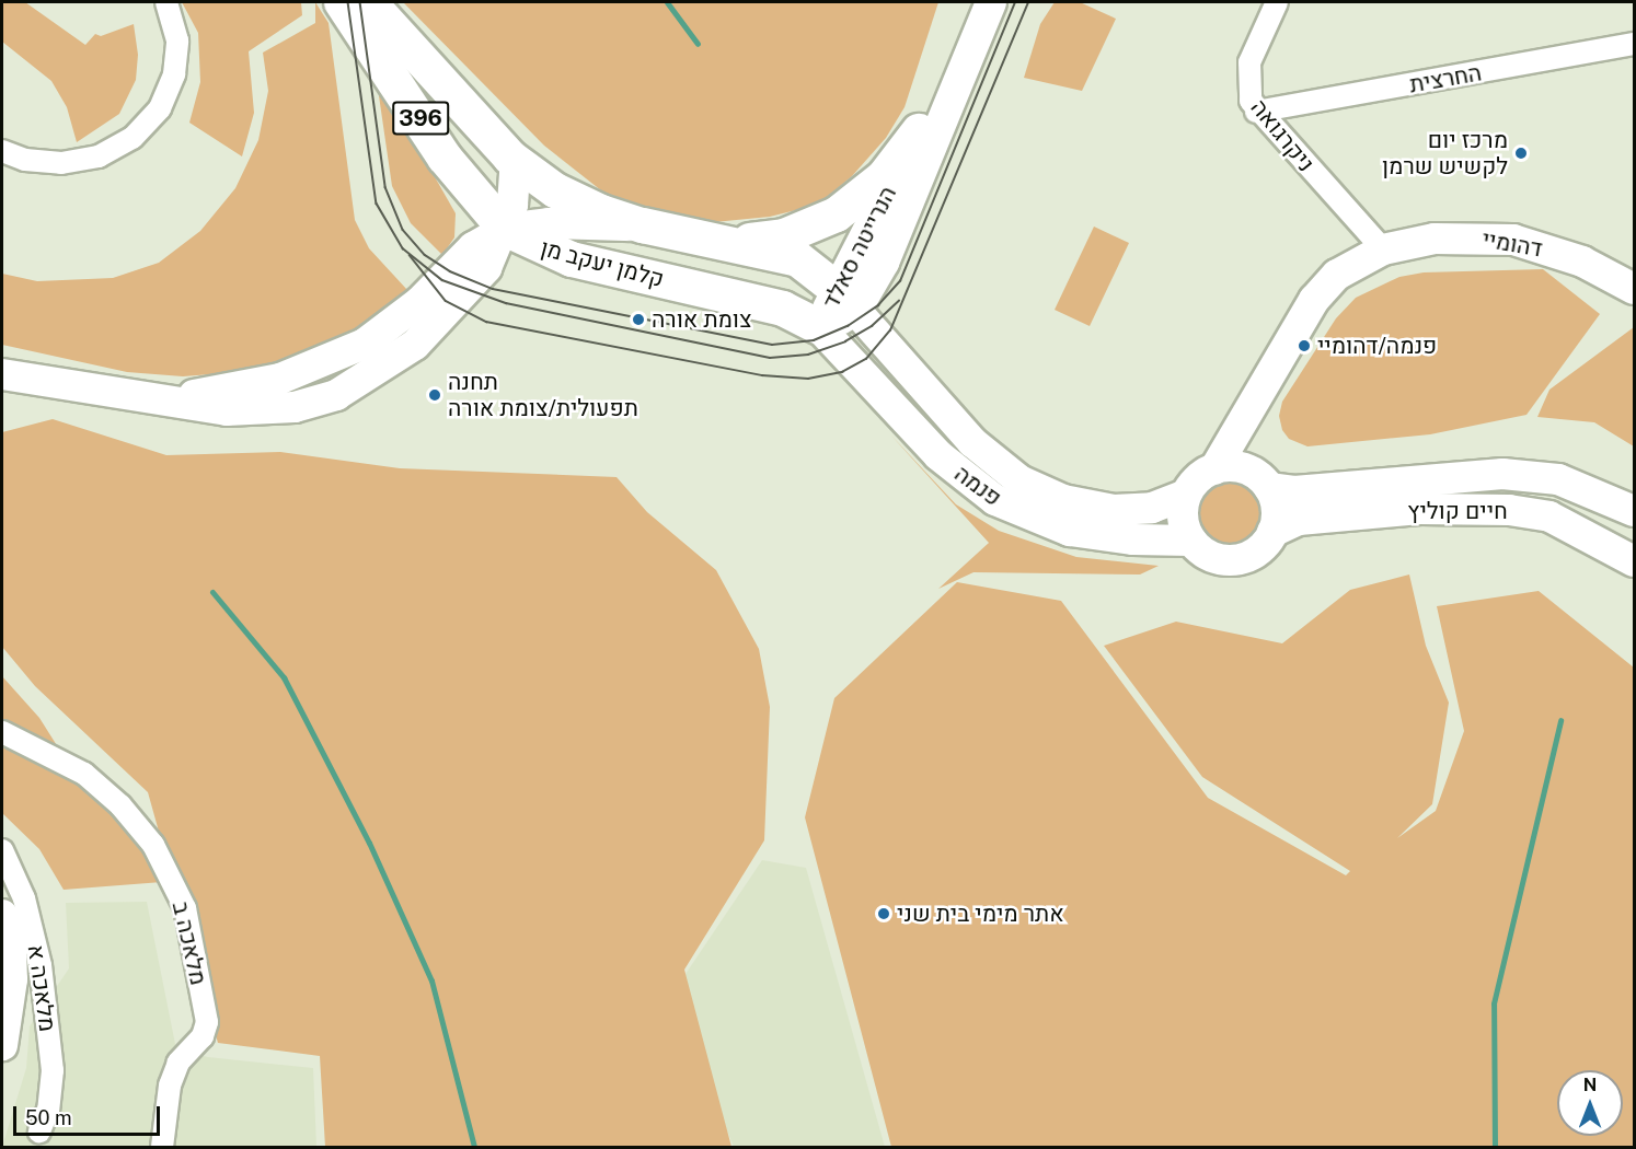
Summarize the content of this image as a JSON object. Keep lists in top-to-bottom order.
{
  "streets": {
    "main road": [
      "396",
      "דהומיי",
      "הנרייטה סאלד",
      "קלמן יעקב מן",
      "פנמה",
      "חיים קוליץ"
    ],
    "street": [
      "החרצית",
      "ניקרגואה",
      "מלאכה ב",
      "מלאכה א"
    ]
  },
  "crossings": [
    ["החרצית", "ניקרגואה"],
    ["ניקרגואה", "דהומיי"],
    ["הנרייטה סאלד", "קלמן יעקב מן"],
    ["הנרייטה סאלד", "פנמה"],
    ["קלמן יעקב מן", "פנמה"],
    ["פנמה", "חיים קוליץ"]
  ],
  "places": [
    "מרכז יום לקשיש שרמן",
    "צומת אורה",
    "פנמה/דהומיי",
    "תחנה תפעולית/צומת אורה",
    "אתר מימי בית שני"
  ],
  "scale_bar": "50 m",
  "north": "top"
}
